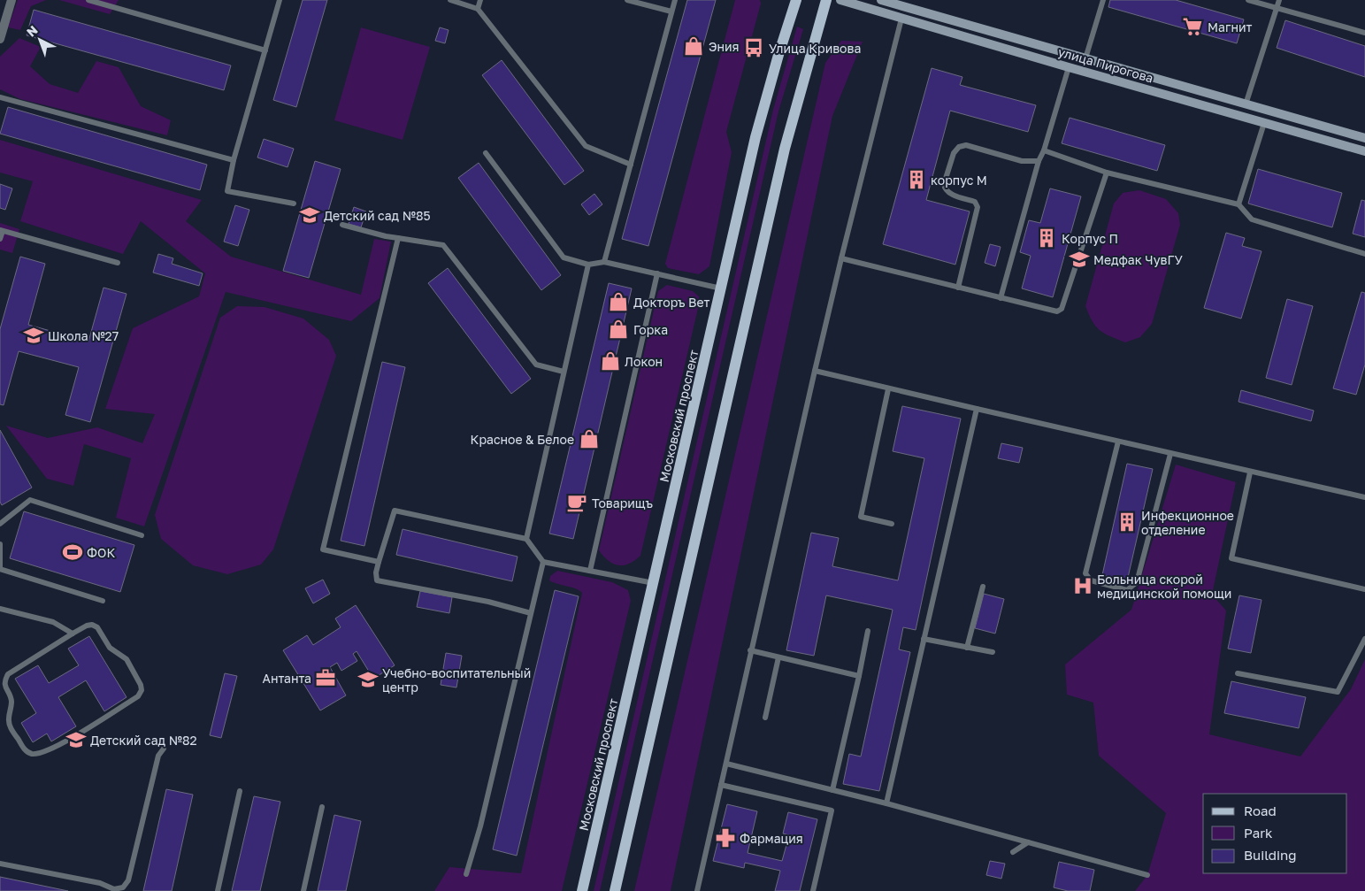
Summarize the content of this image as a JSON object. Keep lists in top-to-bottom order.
{
  "streets": {
    "main road": ["улица Пирогова", "Московский проспект"]
  },
  "places": {
    "supermarket": ["Магнит"],
    "shop": [
      "Эния",
      "Докторъ Вет",
      "Горка",
      "Локон",
      "Красное & Белое"
    ],
    "bus stop": ["Улица Кривова"],
    "building": ["корпус М", "Корпус П", "Инфекционное отделение"],
    "school or university": [
      "Детский сад №85",
      "Медфак ЧувГУ",
      "Школа №27",
      "Учебно-воспитательный центр",
      "Детский сад №82"
    ],
    "cafe": ["Товарищъ"],
    "sports": ["ФОК"],
    "hospital": ["Больница скорой медицинской помощи"],
    "office": ["Антанта"],
    "pharmacy": ["Фармация"]
  },
  "legend": ["Road", "Park", "Building"],
  "north": "top left"
}
